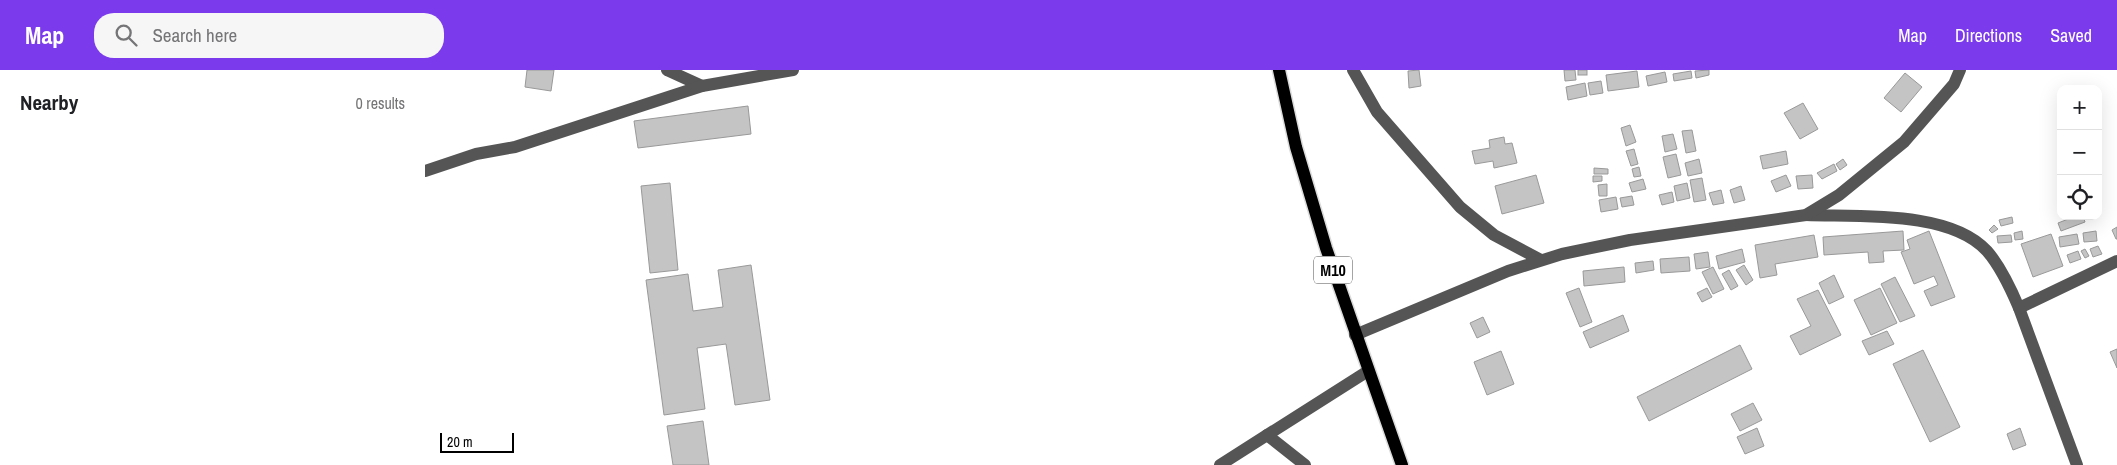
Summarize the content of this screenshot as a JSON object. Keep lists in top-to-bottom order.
{
  "streets": {
    "main road": ["M10"]
  },
  "scale_bar": "20 m",
  "page": {
    "header": "Map",
    "search": "Search here",
    "nav": ["Map", "Directions", "Saved"],
    "heading": ["Nearby", "0 results"],
    "map_buttons": ["+", "−"],
    "scale": "20 m"
  }
}
